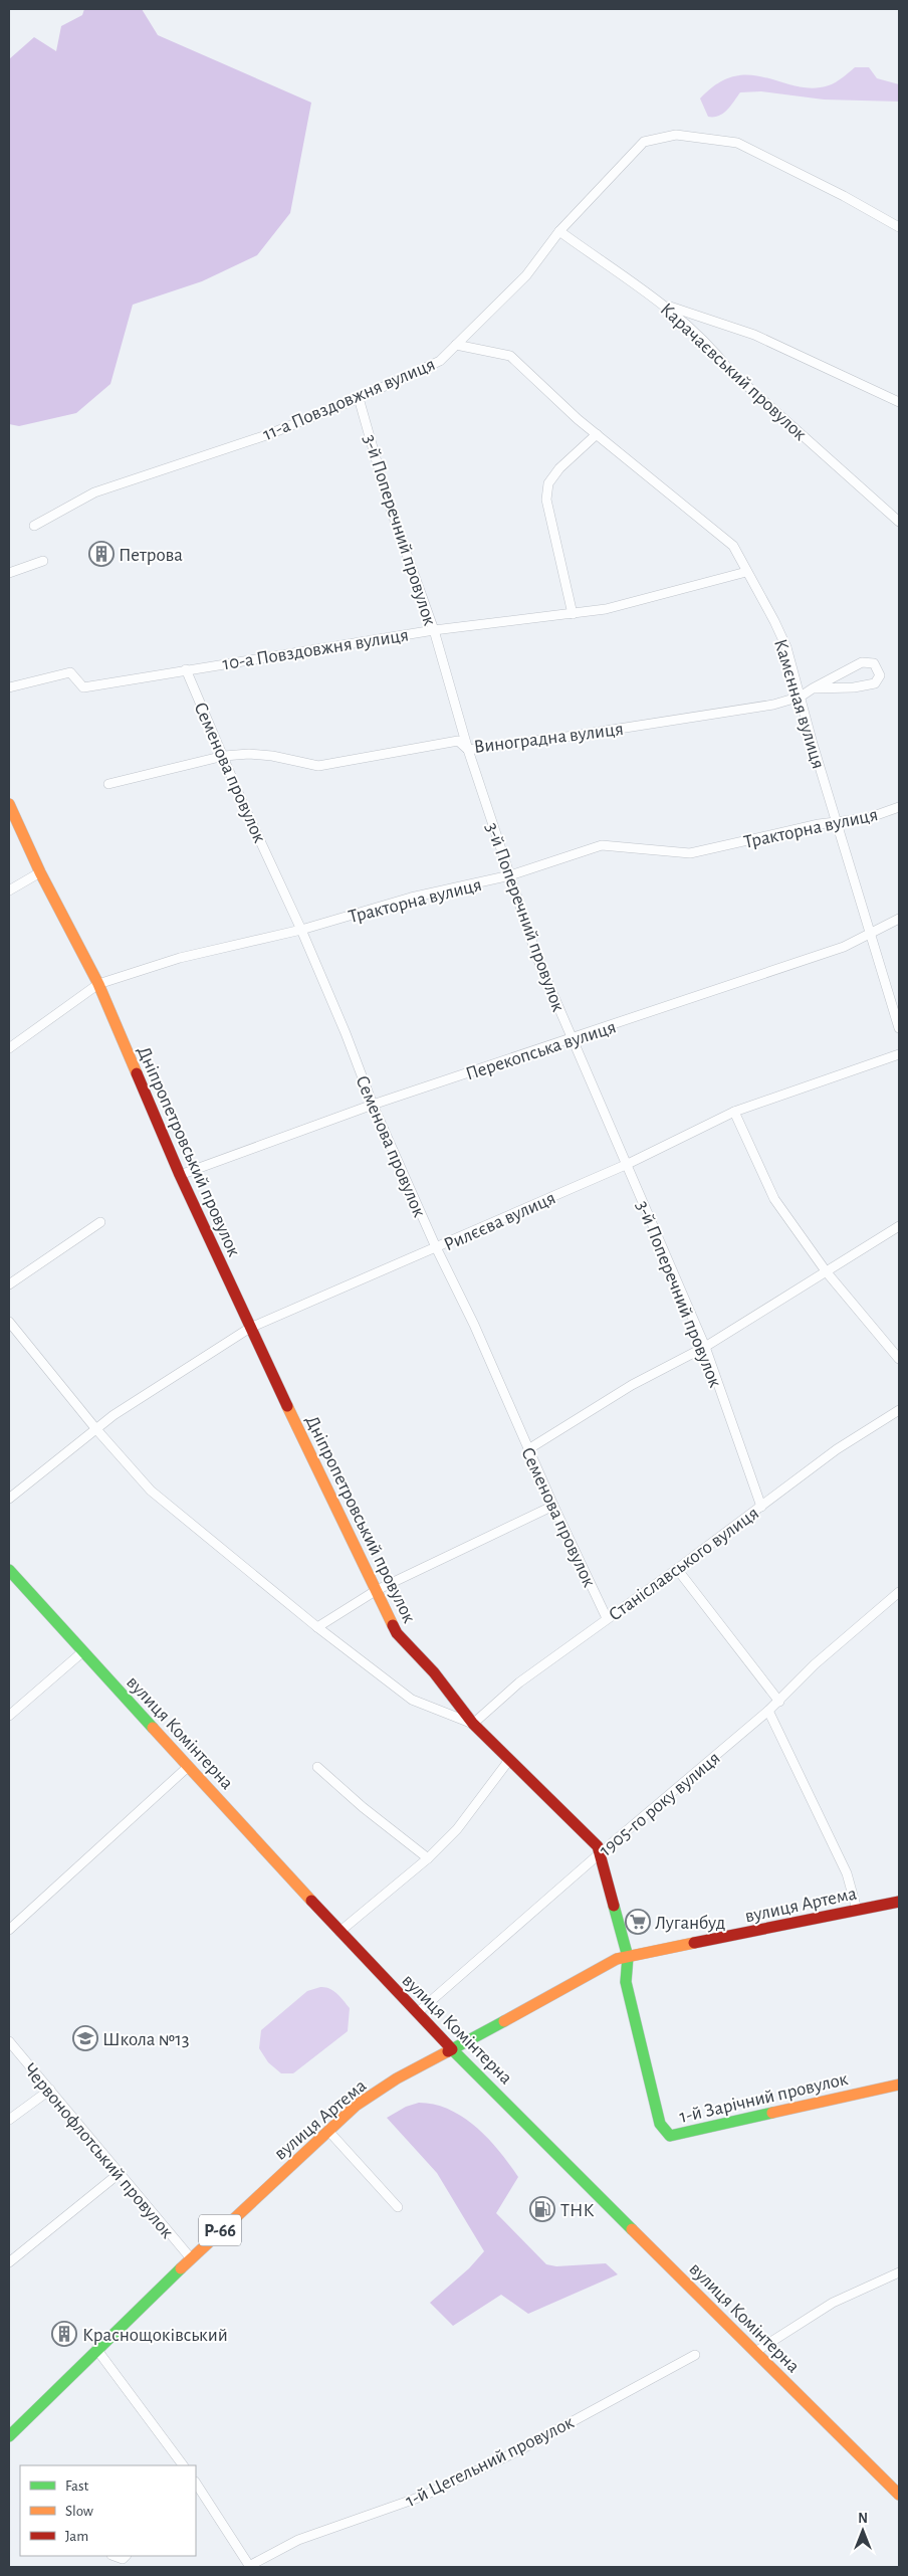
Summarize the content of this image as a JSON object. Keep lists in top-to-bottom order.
{
  "streets": {
    "street": [
      "Карачаєвський провулок",
      "11-а Повздовжня вулиця",
      "3-й Поперечний провулок",
      "10-а Повздовжня вулиця",
      "Камєнная вулиця",
      "Виноградна вулиця",
      "Семенова провулок",
      "Тракторна вулиця",
      "Перекопська вулиця",
      "Дніпропетровський провулок",
      "Рилєєва вулиця",
      "Станіславського вулиця",
      "вулиця Комінтерна",
      "1905-го року вулиця",
      "вулиця Артема",
      "1-й Зарічний провулок",
      "Червонофлотський провулок",
      "Р-66",
      "1-й Цегельний провулок"
    ]
  },
  "crossings": [
    ["Карачаєвський провулок", "11-а Повздовжня вулиця"],
    ["11-а Повздовжня вулиця", "3-й Поперечний провулок"],
    ["11-а Повздовжня вулиця", "Камєнная вулиця"],
    ["3-й Поперечний провулок", "10-а Повздовжня вулиця"],
    ["3-й Поперечний провулок", "Виноградна вулиця"],
    ["3-й Поперечний провулок", "Тракторна вулиця"],
    ["3-й Поперечний провулок", "Перекопська вулиця"],
    ["3-й Поперечний провулок", "Рилєєва вулиця"],
    ["3-й Поперечний провулок", "Станіславського вулиця"],
    ["10-а Повздовжня вулиця", "Камєнная вулиця"],
    ["10-а Повздовжня вулиця", "Семенова провулок"],
    ["Камєнная вулиця", "Виноградна вулиця"],
    ["Камєнная вулиця", "Тракторна вулиця"],
    ["Камєнная вулиця", "Перекопська вулиця"],
    ["Виноградна вулиця", "Семенова провулок"],
    ["Семенова провулок", "Тракторна вулиця"],
    ["Семенова провулок", "Перекопська вулиця"],
    ["Семенова провулок", "Рилєєва вулиця"],
    ["Семенова провулок", "Станіславського вулиця"],
    ["Тракторна вулиця", "Дніпропетровський провулок"],
    ["Перекопська вулиця", "Дніпропетровський провулок"],
    ["Дніпропетровський провулок", "Рилєєва вулиця"],
    ["Дніпропетровський провулок", "Станіславського вулиця"],
    ["Дніпропетровський провулок", "1905-го року вулиця"],
    ["Дніпропетровський провулок", "вулиця Артема"],
    ["Дніпропетровський провулок", "1-й Зарічний провулок"],
    ["вулиця Комінтерна", "1905-го року вулиця"],
    ["вулиця Комінтерна", "вулиця Артема"],
    ["вулиця Артема", "1-й Зарічний провулок"],
    ["вулиця Артема", "Червонофлотський провулок"]
  ],
  "places": {
    "building": ["Петрова", "Краснощоківський"],
    "supermarket": ["Луганбуд"],
    "school or university": ["Школа №13"],
    "fuel station": ["ТНК"]
  },
  "legend": ["Fast", "Slow", "Jam"],
  "north": "top"
}
